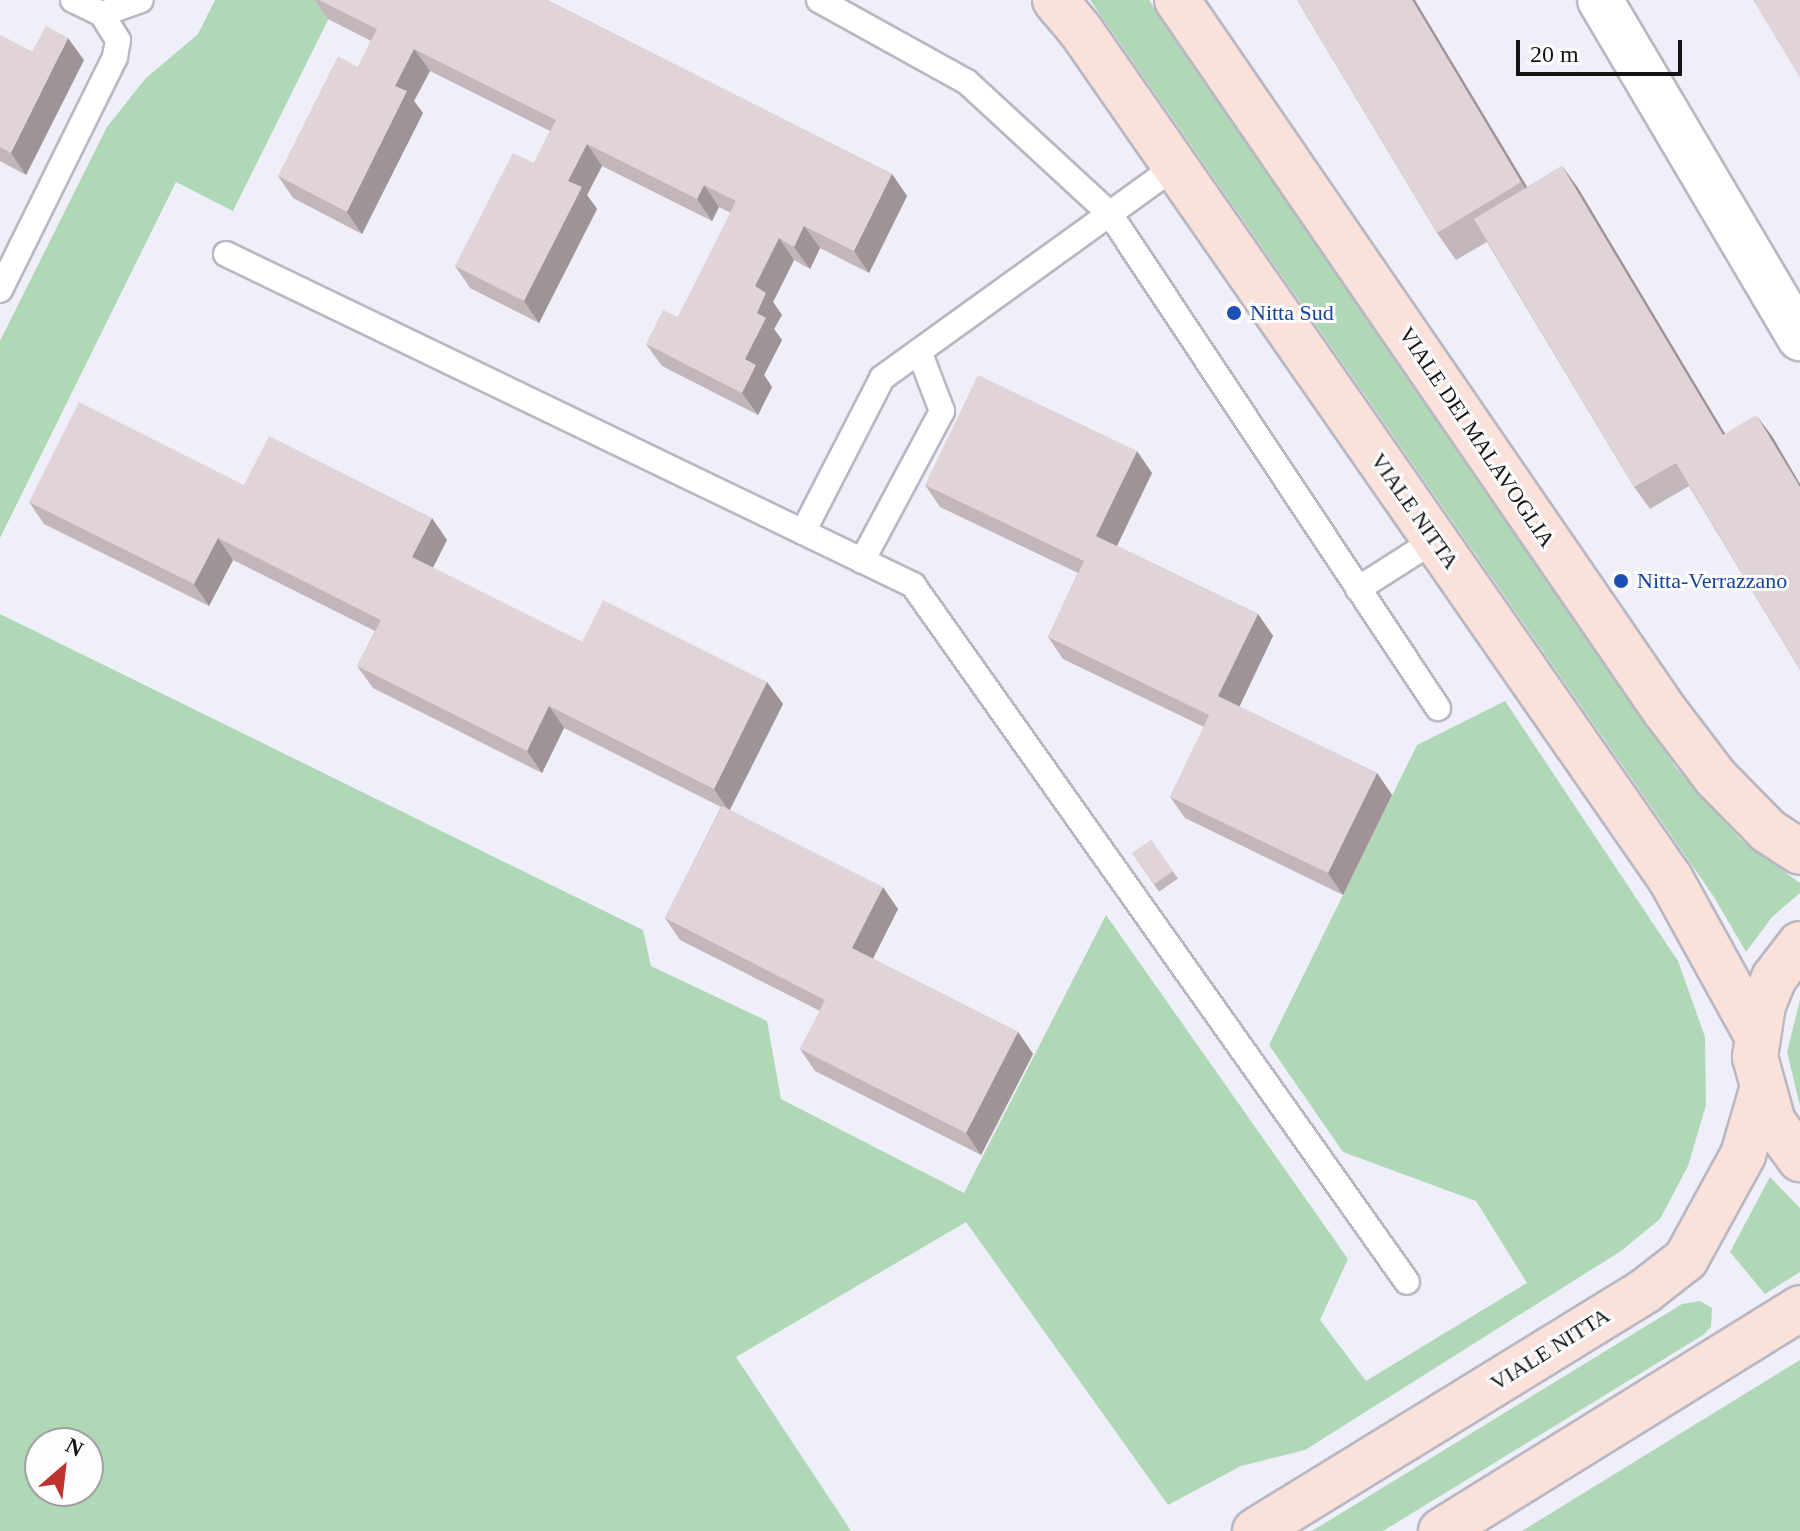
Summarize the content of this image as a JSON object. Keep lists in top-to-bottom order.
{
  "streets": {
    "main road": ["VIALE DEI MALAVOGLIA", "VIALE NITTA"]
  },
  "places": ["Nitta Sud", "Nitta-Verrazzano"],
  "scale_bar": "20 m",
  "north": "top right"
}
